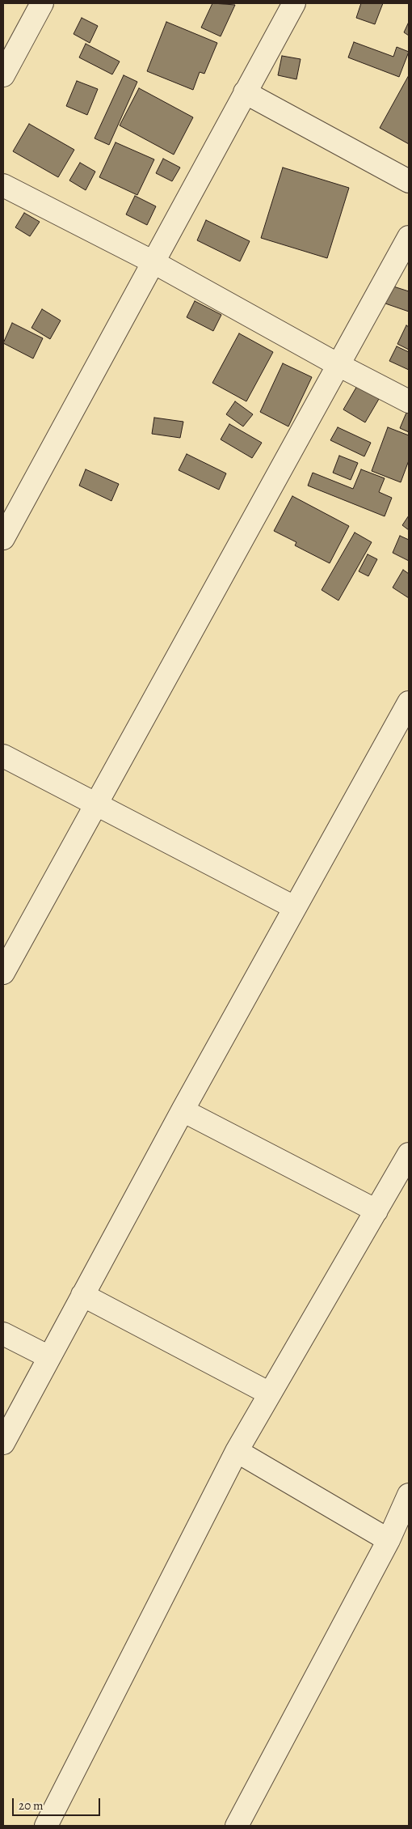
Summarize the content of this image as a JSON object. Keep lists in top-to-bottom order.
{
  "scale_bar": "20 m"
}
